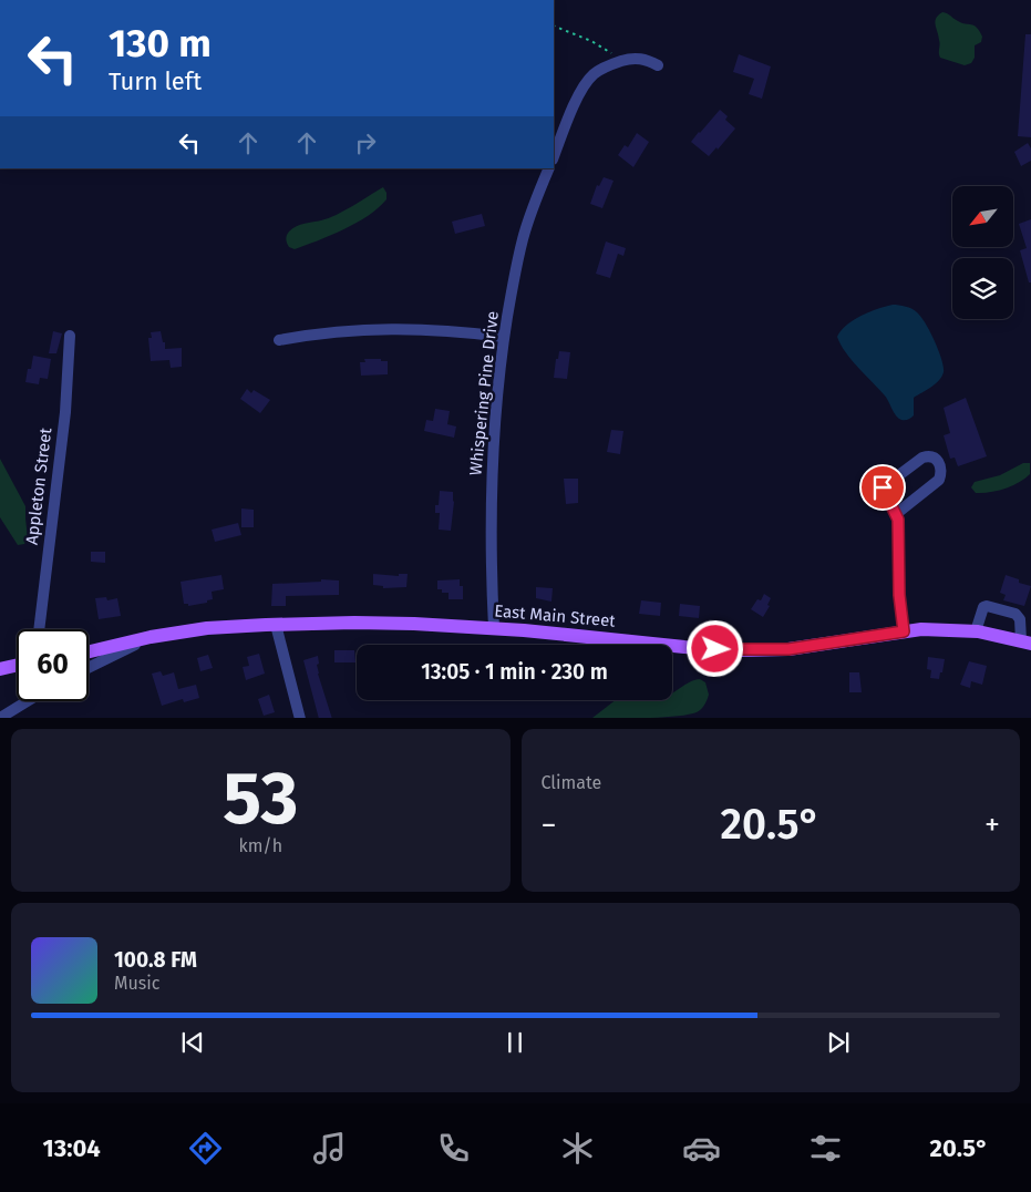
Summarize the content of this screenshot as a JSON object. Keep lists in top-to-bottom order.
{
  "streets": {
    "main road": ["East Main Street"],
    "street": ["Whispering Pine Drive", "Appleton Street"]
  },
  "crossings": [
    ["Whispering Pine Drive", "East Main Street"]
  ],
  "north": "bottom left",
  "page": {
    "turn": ["130 m", "Turn left"],
    "limit": "60",
    "trip": "13:05 · 1 min · 230 m",
    "tile": [
      ["53", "km/h"],
      "Climate"
    ],
    "heat": ["−", "20.5°", "+"],
    "song": ["100.8 FM", "Music"],
    "tabs": ["13:04", "20.5°"]
  }
}
